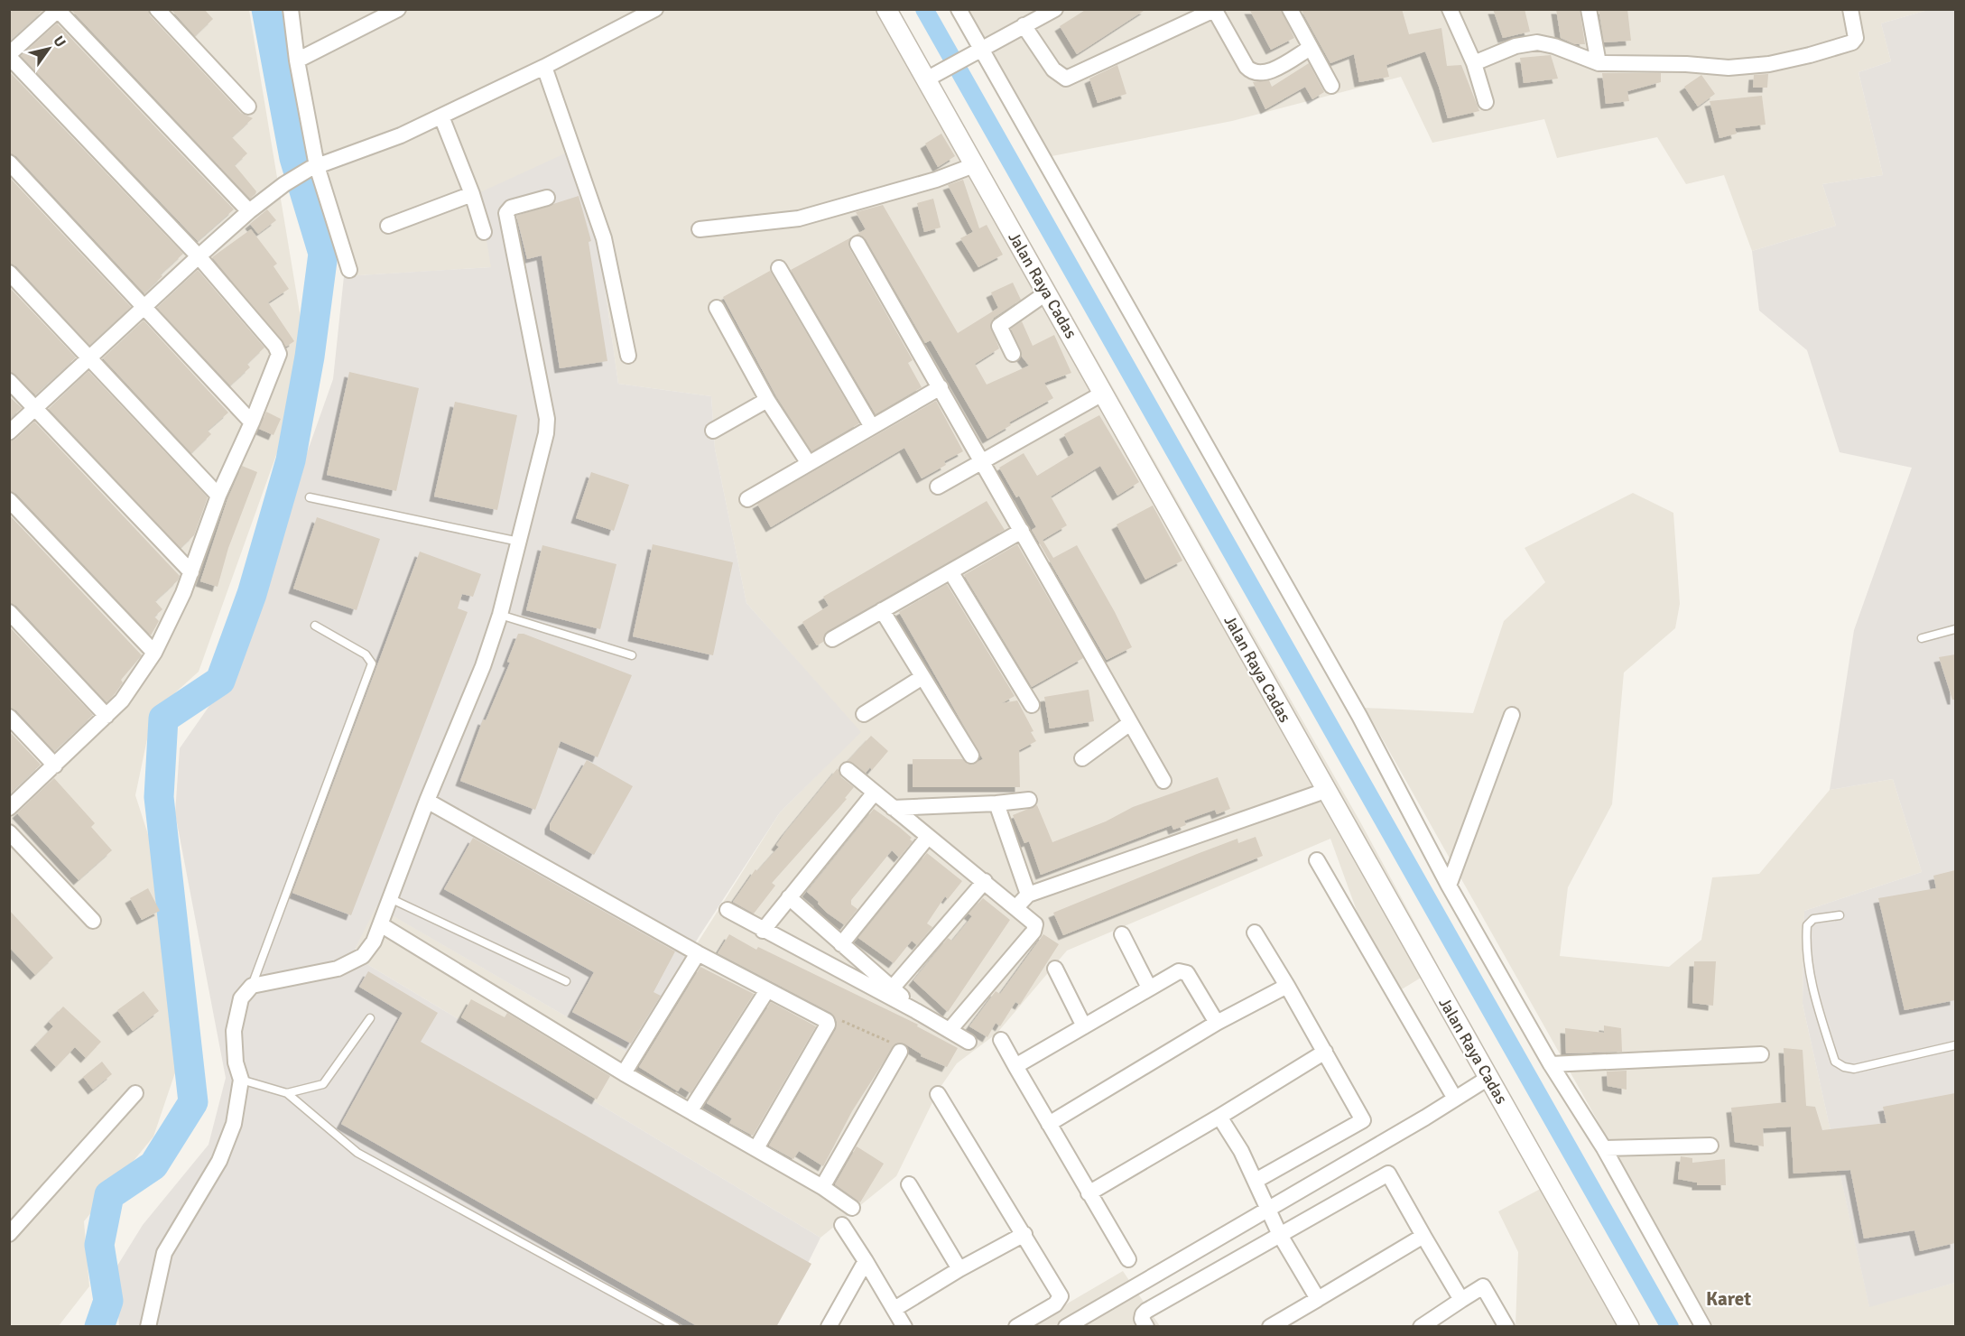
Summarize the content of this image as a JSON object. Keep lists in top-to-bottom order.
{
  "streets": {
    "street": ["Jalan Raya Cadas"]
  },
  "districts": ["Karet"],
  "north": "top right"
}
